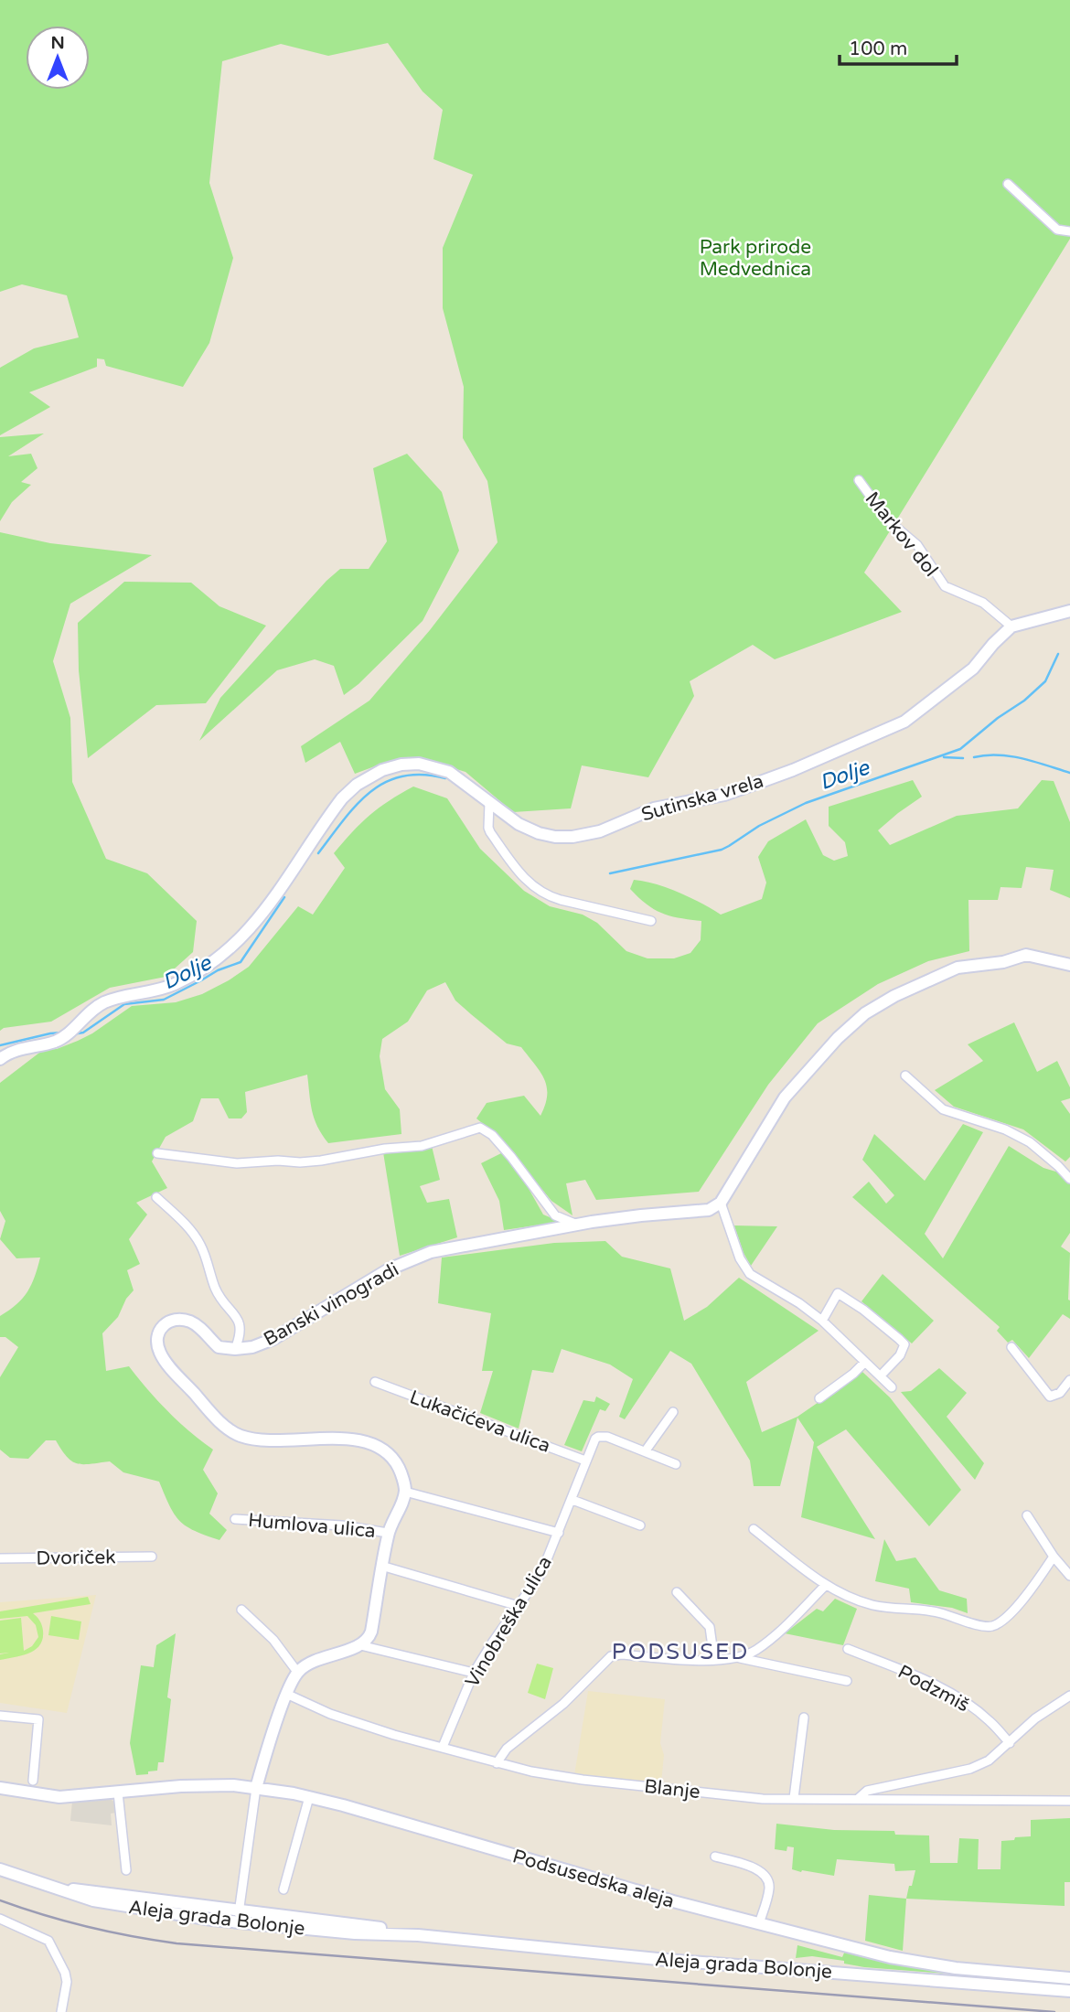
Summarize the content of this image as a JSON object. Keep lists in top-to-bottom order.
{
  "streets": {
    "street": [
      "Markov dol",
      "Sutinska vrela",
      "Banski vinogradi",
      "Lukačićeva ulica",
      "Humlova ulica",
      "Dvoriček",
      "Vinobreška ulica",
      "Podzmiš",
      "Blanje",
      "Podsusedska aleja",
      "Aleja grada Bolonje"
    ]
  },
  "crossings": [
    ["Markov dol", "Sutinska vrela"],
    ["Lukačićeva ulica", "Vinobreška ulica"],
    ["Vinobreška ulica", "Blanje"]
  ],
  "districts": ["PODSUSED"],
  "water": ["Dolje"],
  "parks": ["Park prirode Medvednica"],
  "scale_bar": "100 m",
  "north": "top"
}
